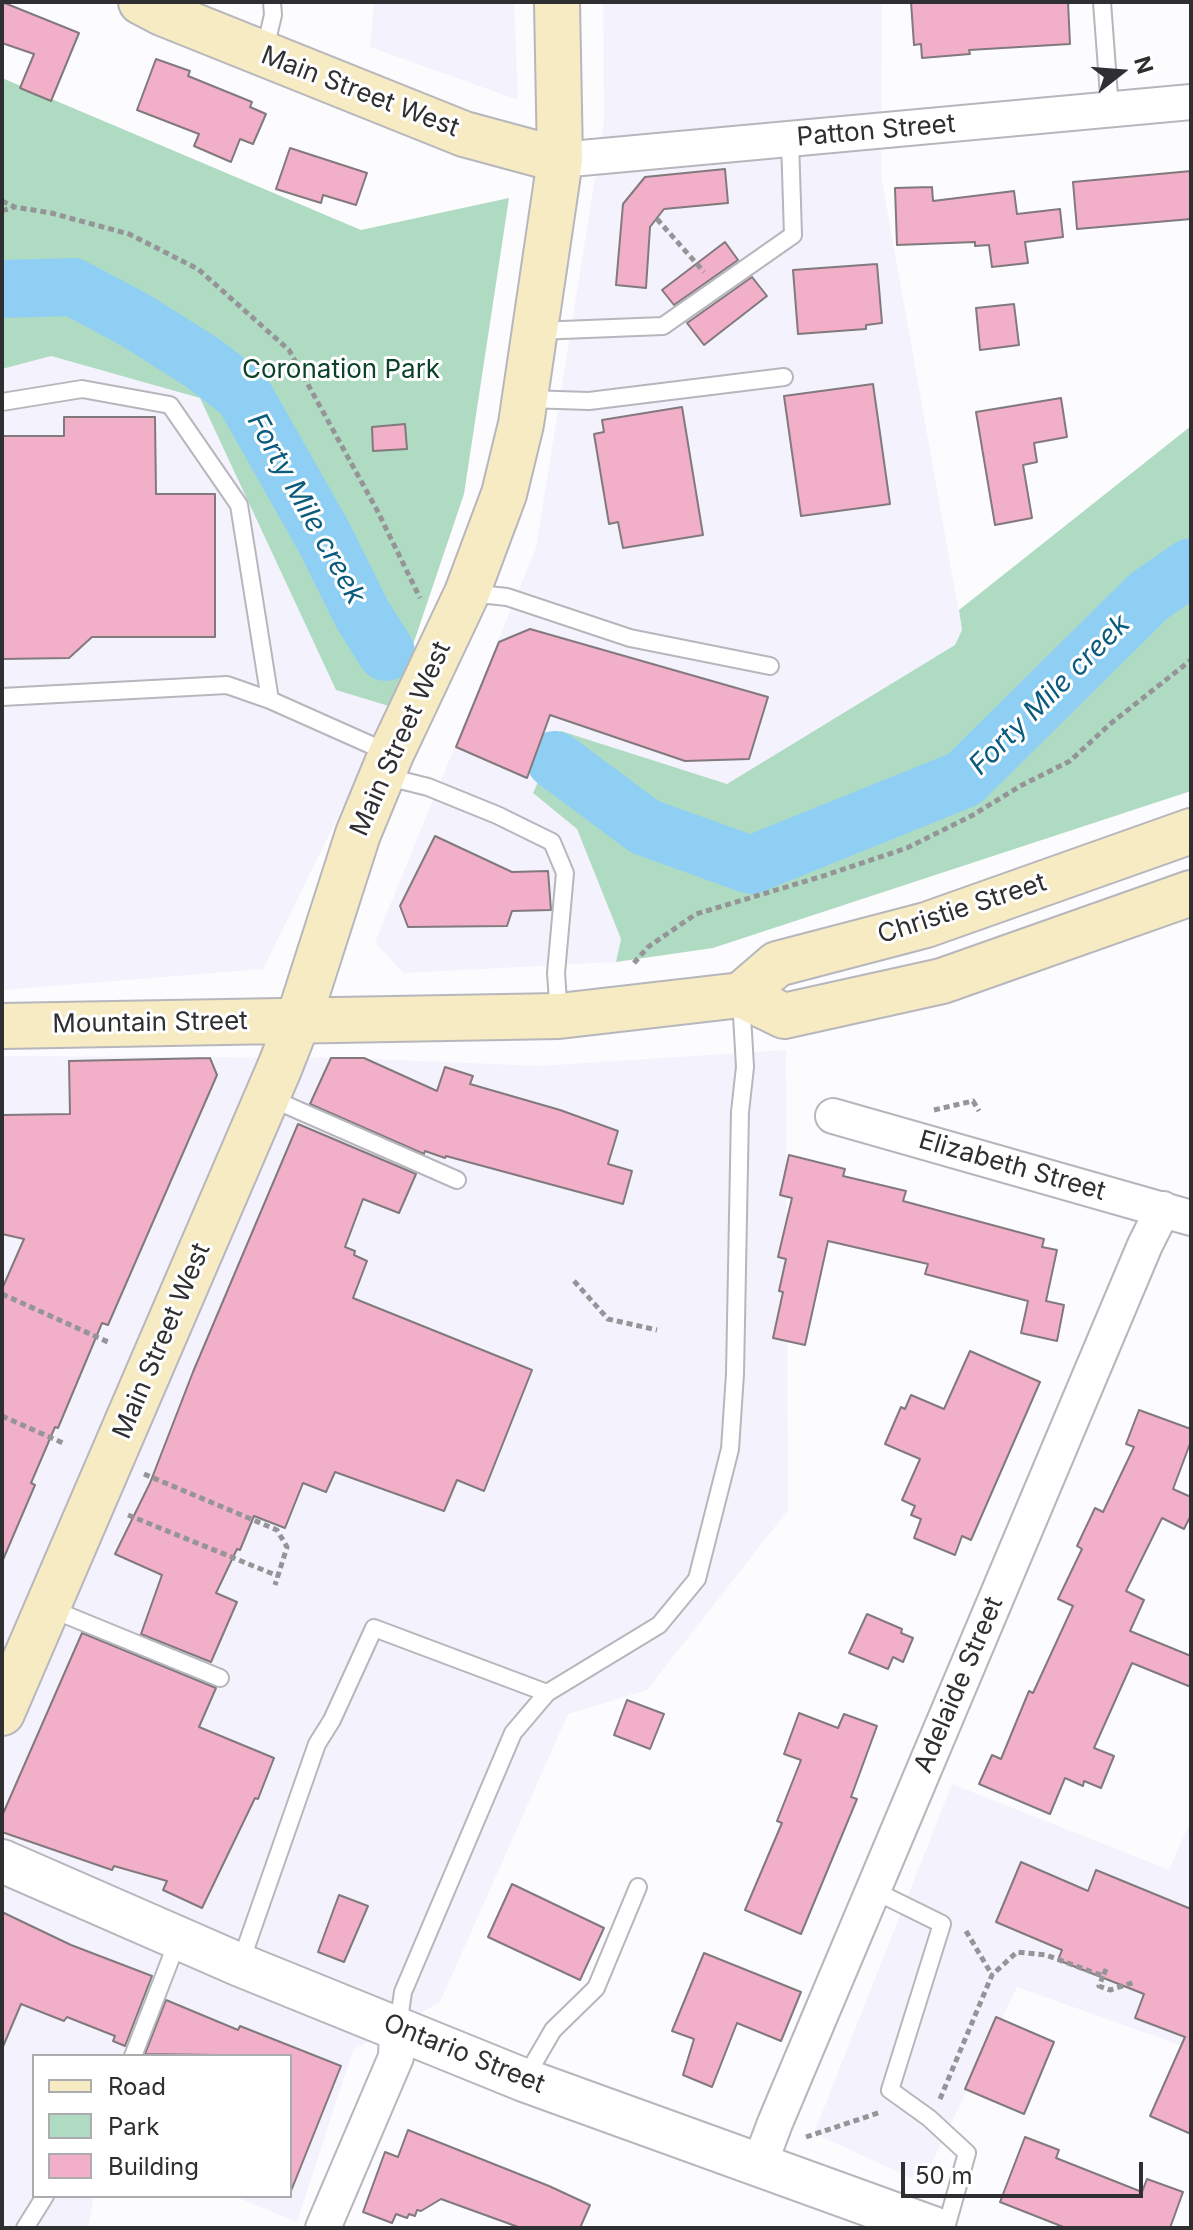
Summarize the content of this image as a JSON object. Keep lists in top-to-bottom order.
{
  "streets": {
    "main road": ["Main Street West", "Christie Street", "Mountain Street"],
    "street": [
      "Patton Street",
      "Elizabeth Street",
      "Adelaide Street",
      "Ontario Street"
    ]
  },
  "crossings": [
    ["Main Street West", "Patton Street"],
    ["Main Street West", "Mountain Street"],
    ["Elizabeth Street", "Adelaide Street"],
    ["Adelaide Street", "Ontario Street"]
  ],
  "water": ["Forty Mile creek"],
  "parks": ["Coronation Park"],
  "legend": ["Road", "Park", "Building"],
  "scale_bar": "50 m",
  "north": "right"
}
